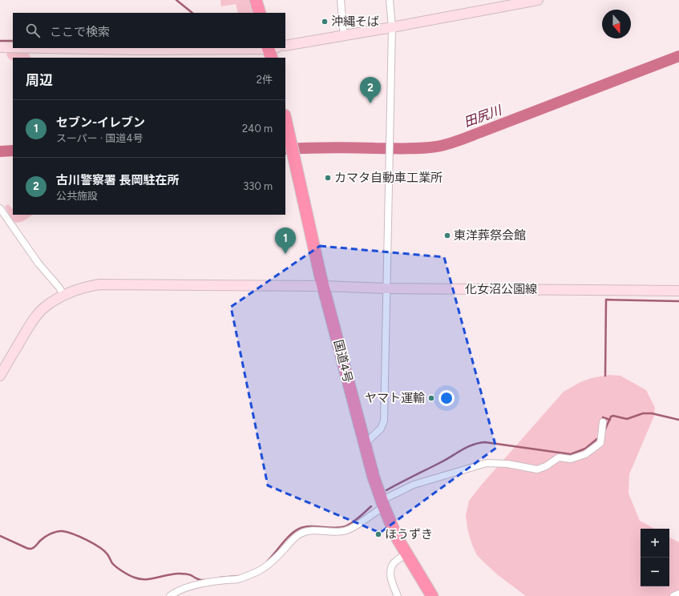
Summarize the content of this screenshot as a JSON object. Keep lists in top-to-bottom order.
{
  "streets": {
    "highway": ["国道4号"],
    "street": ["化女沼公園線"]
  },
  "crossings": [
    ["化女沼公園線", "国道4号"]
  ],
  "water": ["田尻川"],
  "places": [
    "沖縄そば",
    "カマタ自動車工業所",
    "東洋葬祭会館",
    "ヤマト運輸",
    "ほうずき"
  ],
  "north": "bottom",
  "page": {
    "search": "ここで検索",
    "heading": ["周辺", "2件"],
    "pins": ["2", "1"],
    "list": [
      {
        "mark": "1",
        "name": "セブン-イレブン",
        "note": "スーパー · 国道4号",
        "value": "240 m"
      },
      {
        "mark": "2",
        "name": "古川警察署 長岡駐在所",
        "note": "公共施設",
        "value": "330 m"
      }
    ],
    "map_buttons": ["+", "−"]
  }
}
